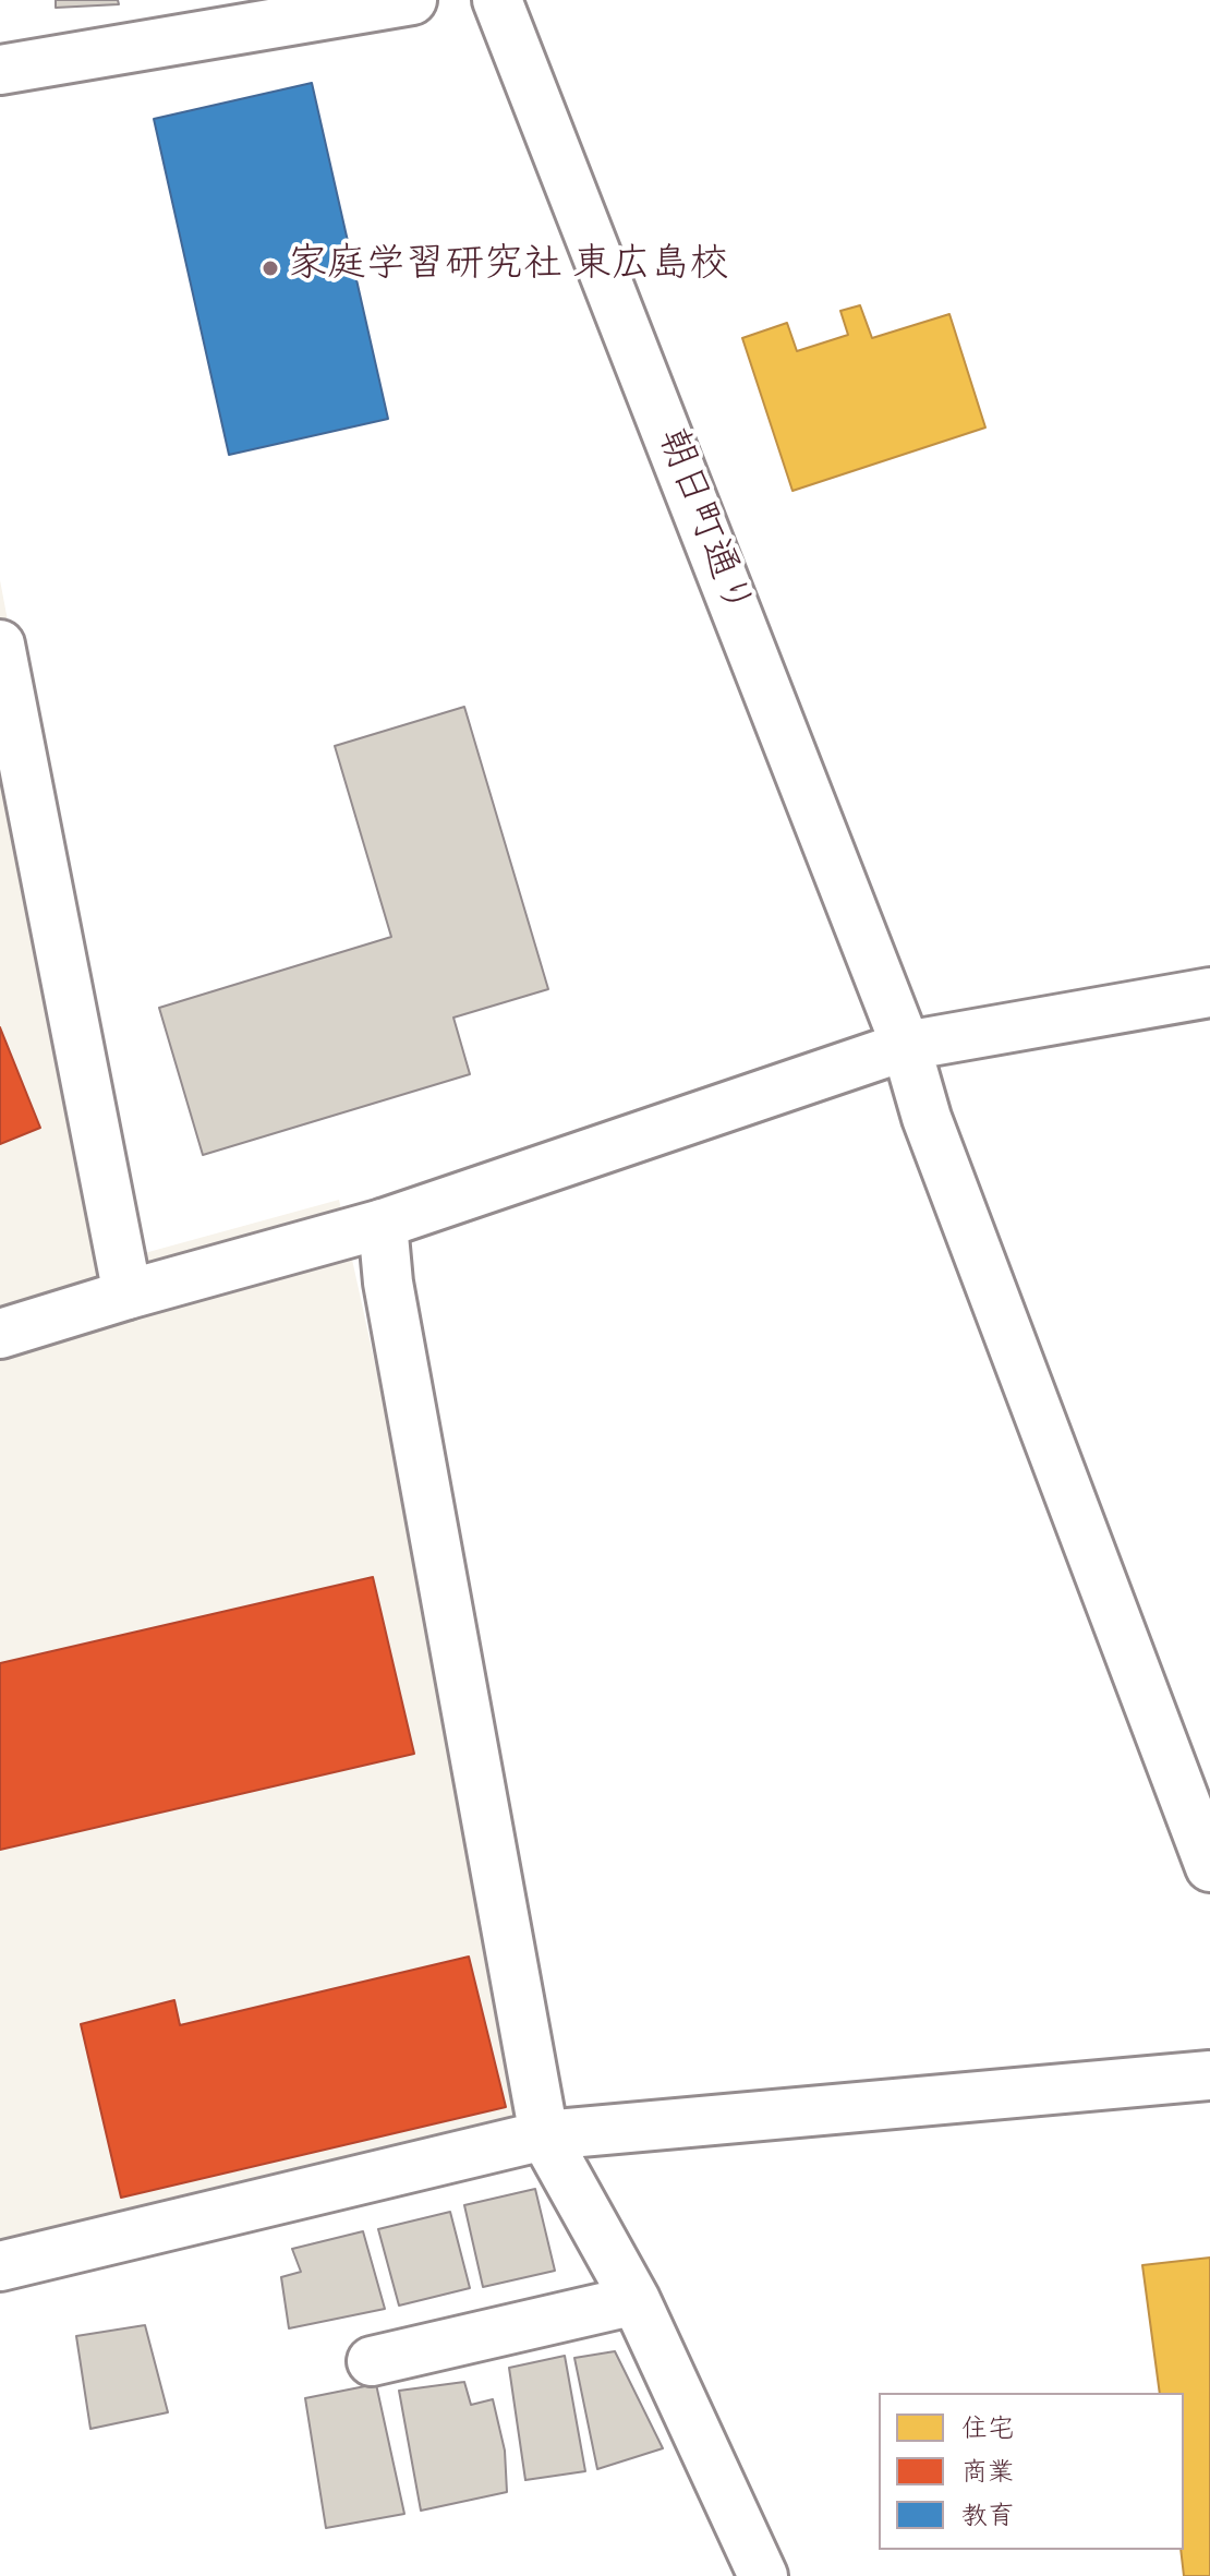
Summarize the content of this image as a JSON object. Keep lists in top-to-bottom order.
{
  "streets": {
    "street": ["朝日町通り"]
  },
  "places": ["家庭学習研究社 東広島校"],
  "legend": ["住宅", "商業", "教育"]
}
